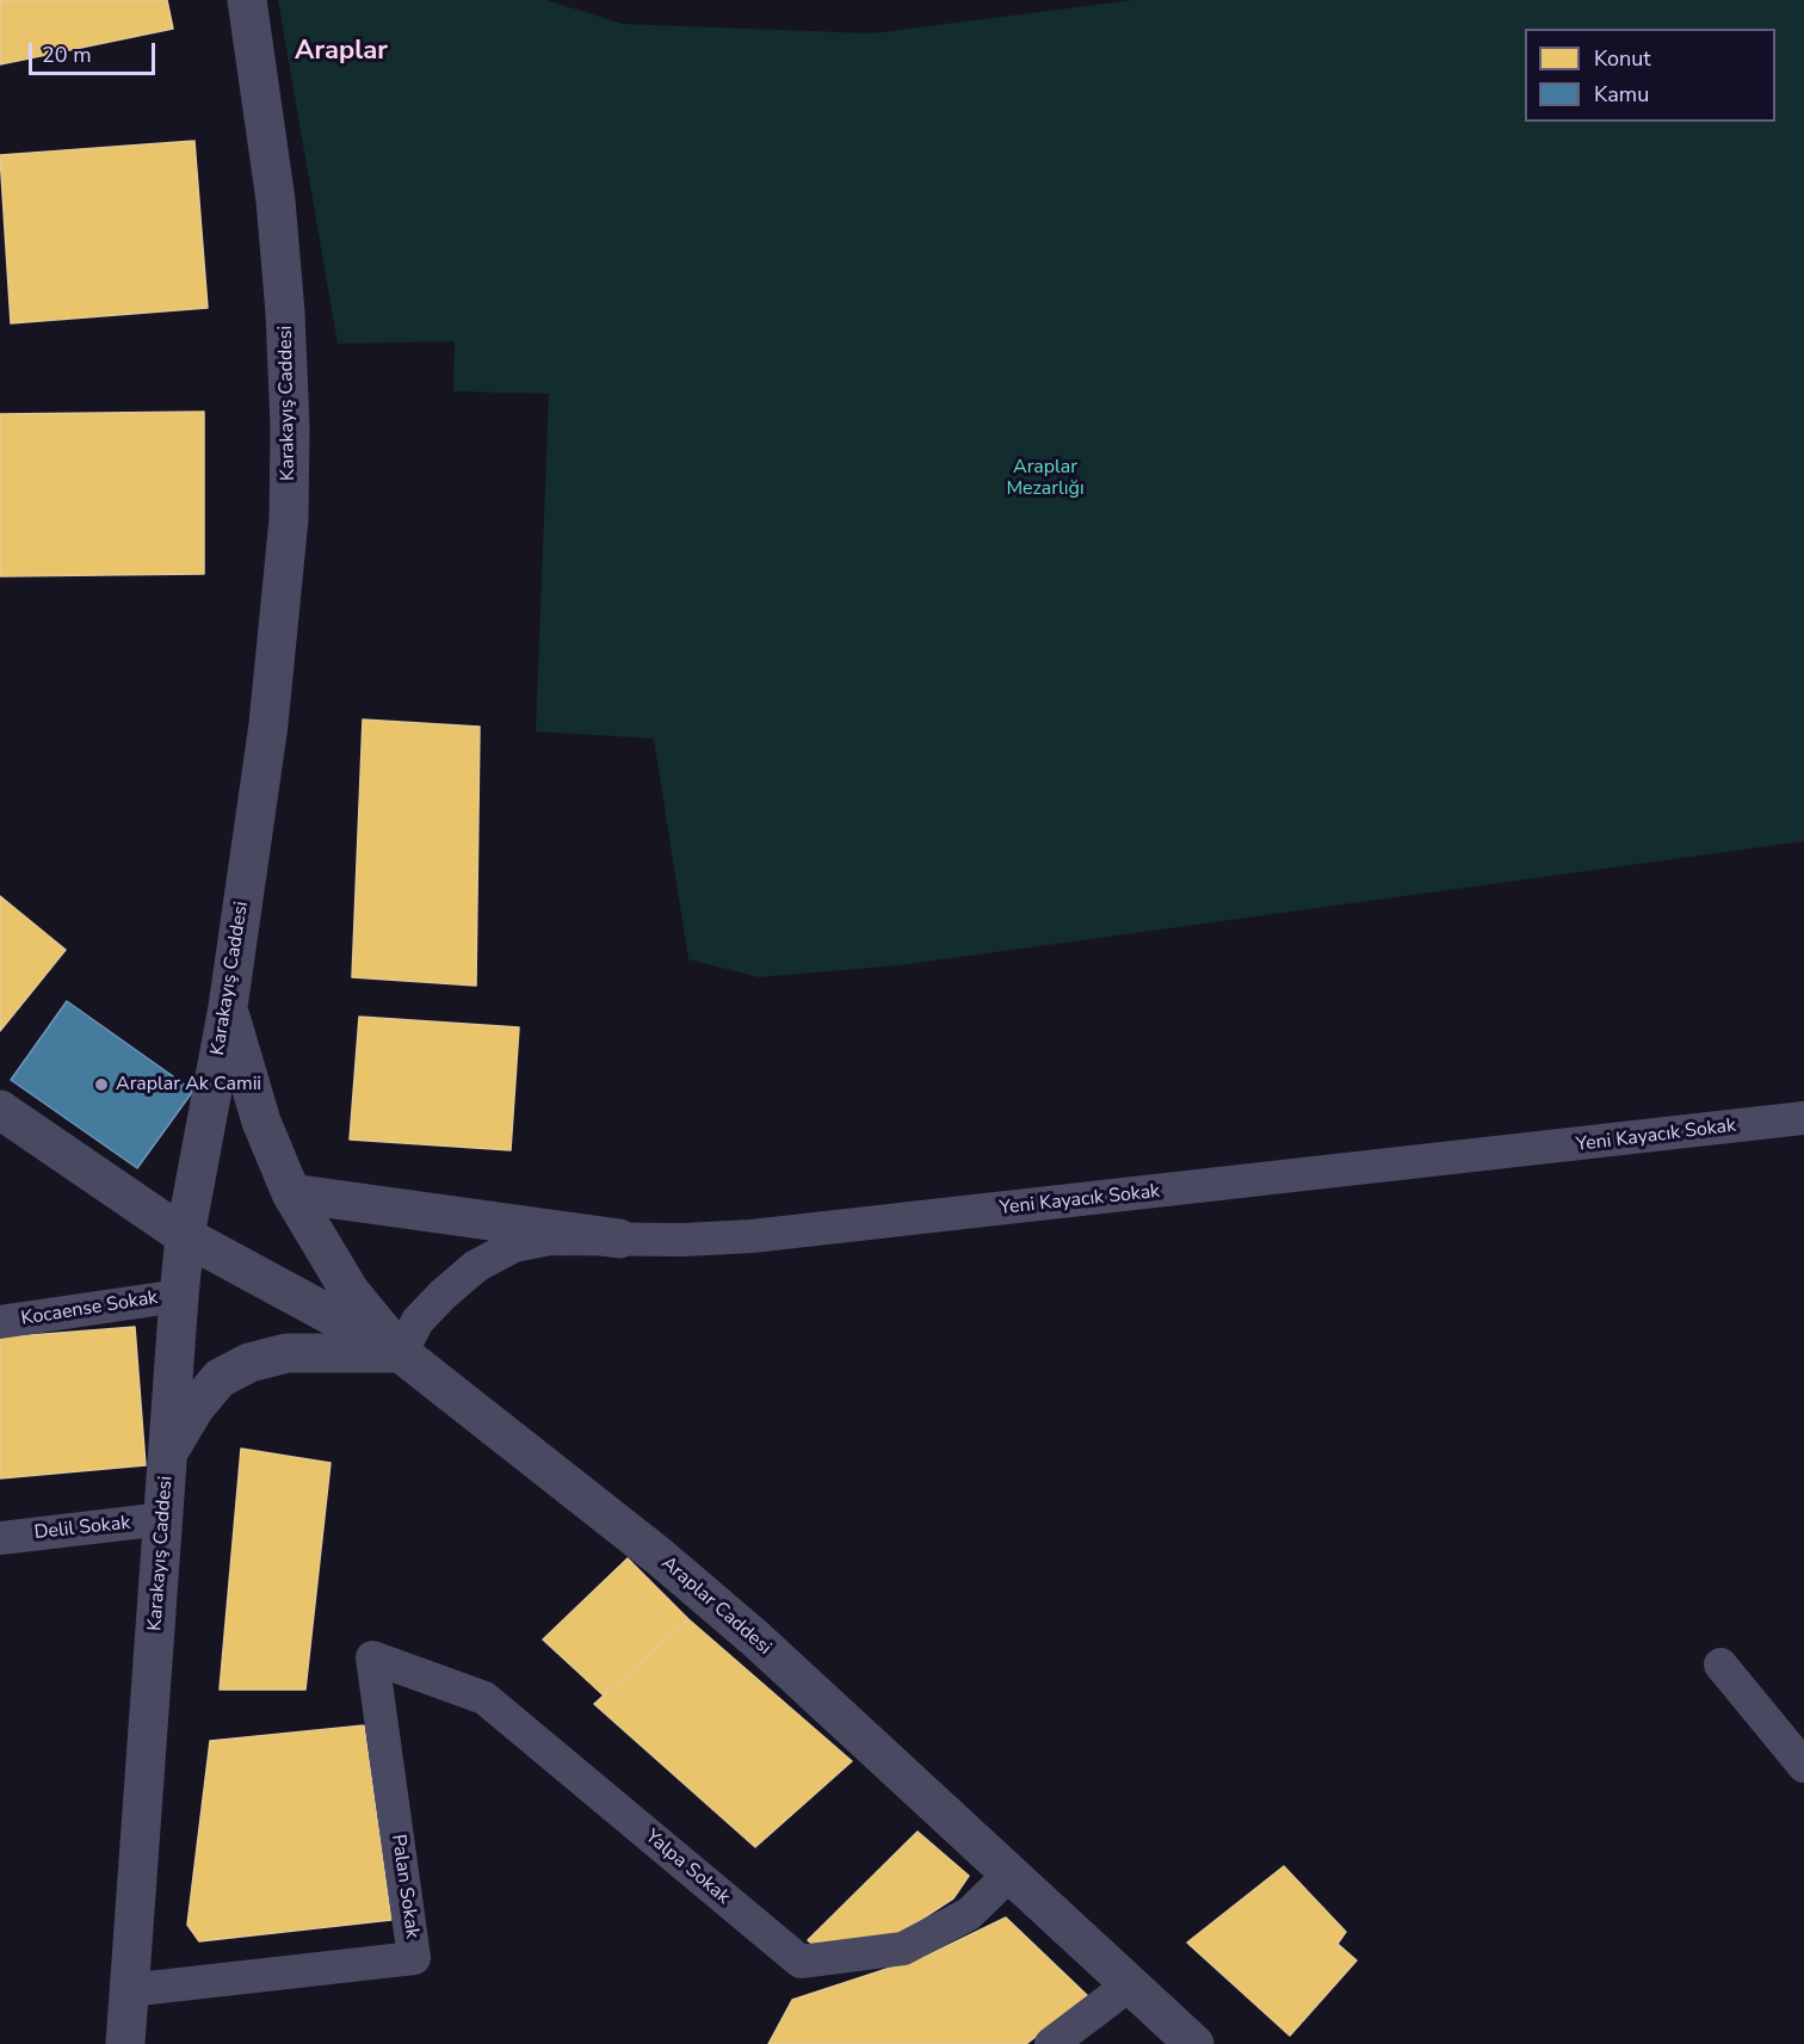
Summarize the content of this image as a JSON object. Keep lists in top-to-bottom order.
{
  "streets": {
    "street": [
      "Karakayış Caddesi",
      "Yeni Kayacık Sokak",
      "Kocaense Sokak",
      "Delil Sokak",
      "Araplar Caddesi",
      "Yalpa Sokak",
      "Palan Sokak"
    ]
  },
  "crossings": [
    ["Karakayış Caddesi", "Kocaense Sokak"],
    ["Karakayış Caddesi", "Delil Sokak"],
    ["Karakayış Caddesi", "Araplar Caddesi"],
    ["Karakayış Caddesi", "Palan Sokak"],
    ["Yeni Kayacık Sokak", "Araplar Caddesi"],
    ["Araplar Caddesi", "Yalpa Sokak"],
    ["Yalpa Sokak", "Palan Sokak"]
  ],
  "districts": ["Araplar"],
  "parks": ["Araplar Mezarlığı"],
  "places": ["Araplar Ak Camii"],
  "legend": ["Konut", "Kamu"],
  "scale_bar": "20 m"
}
